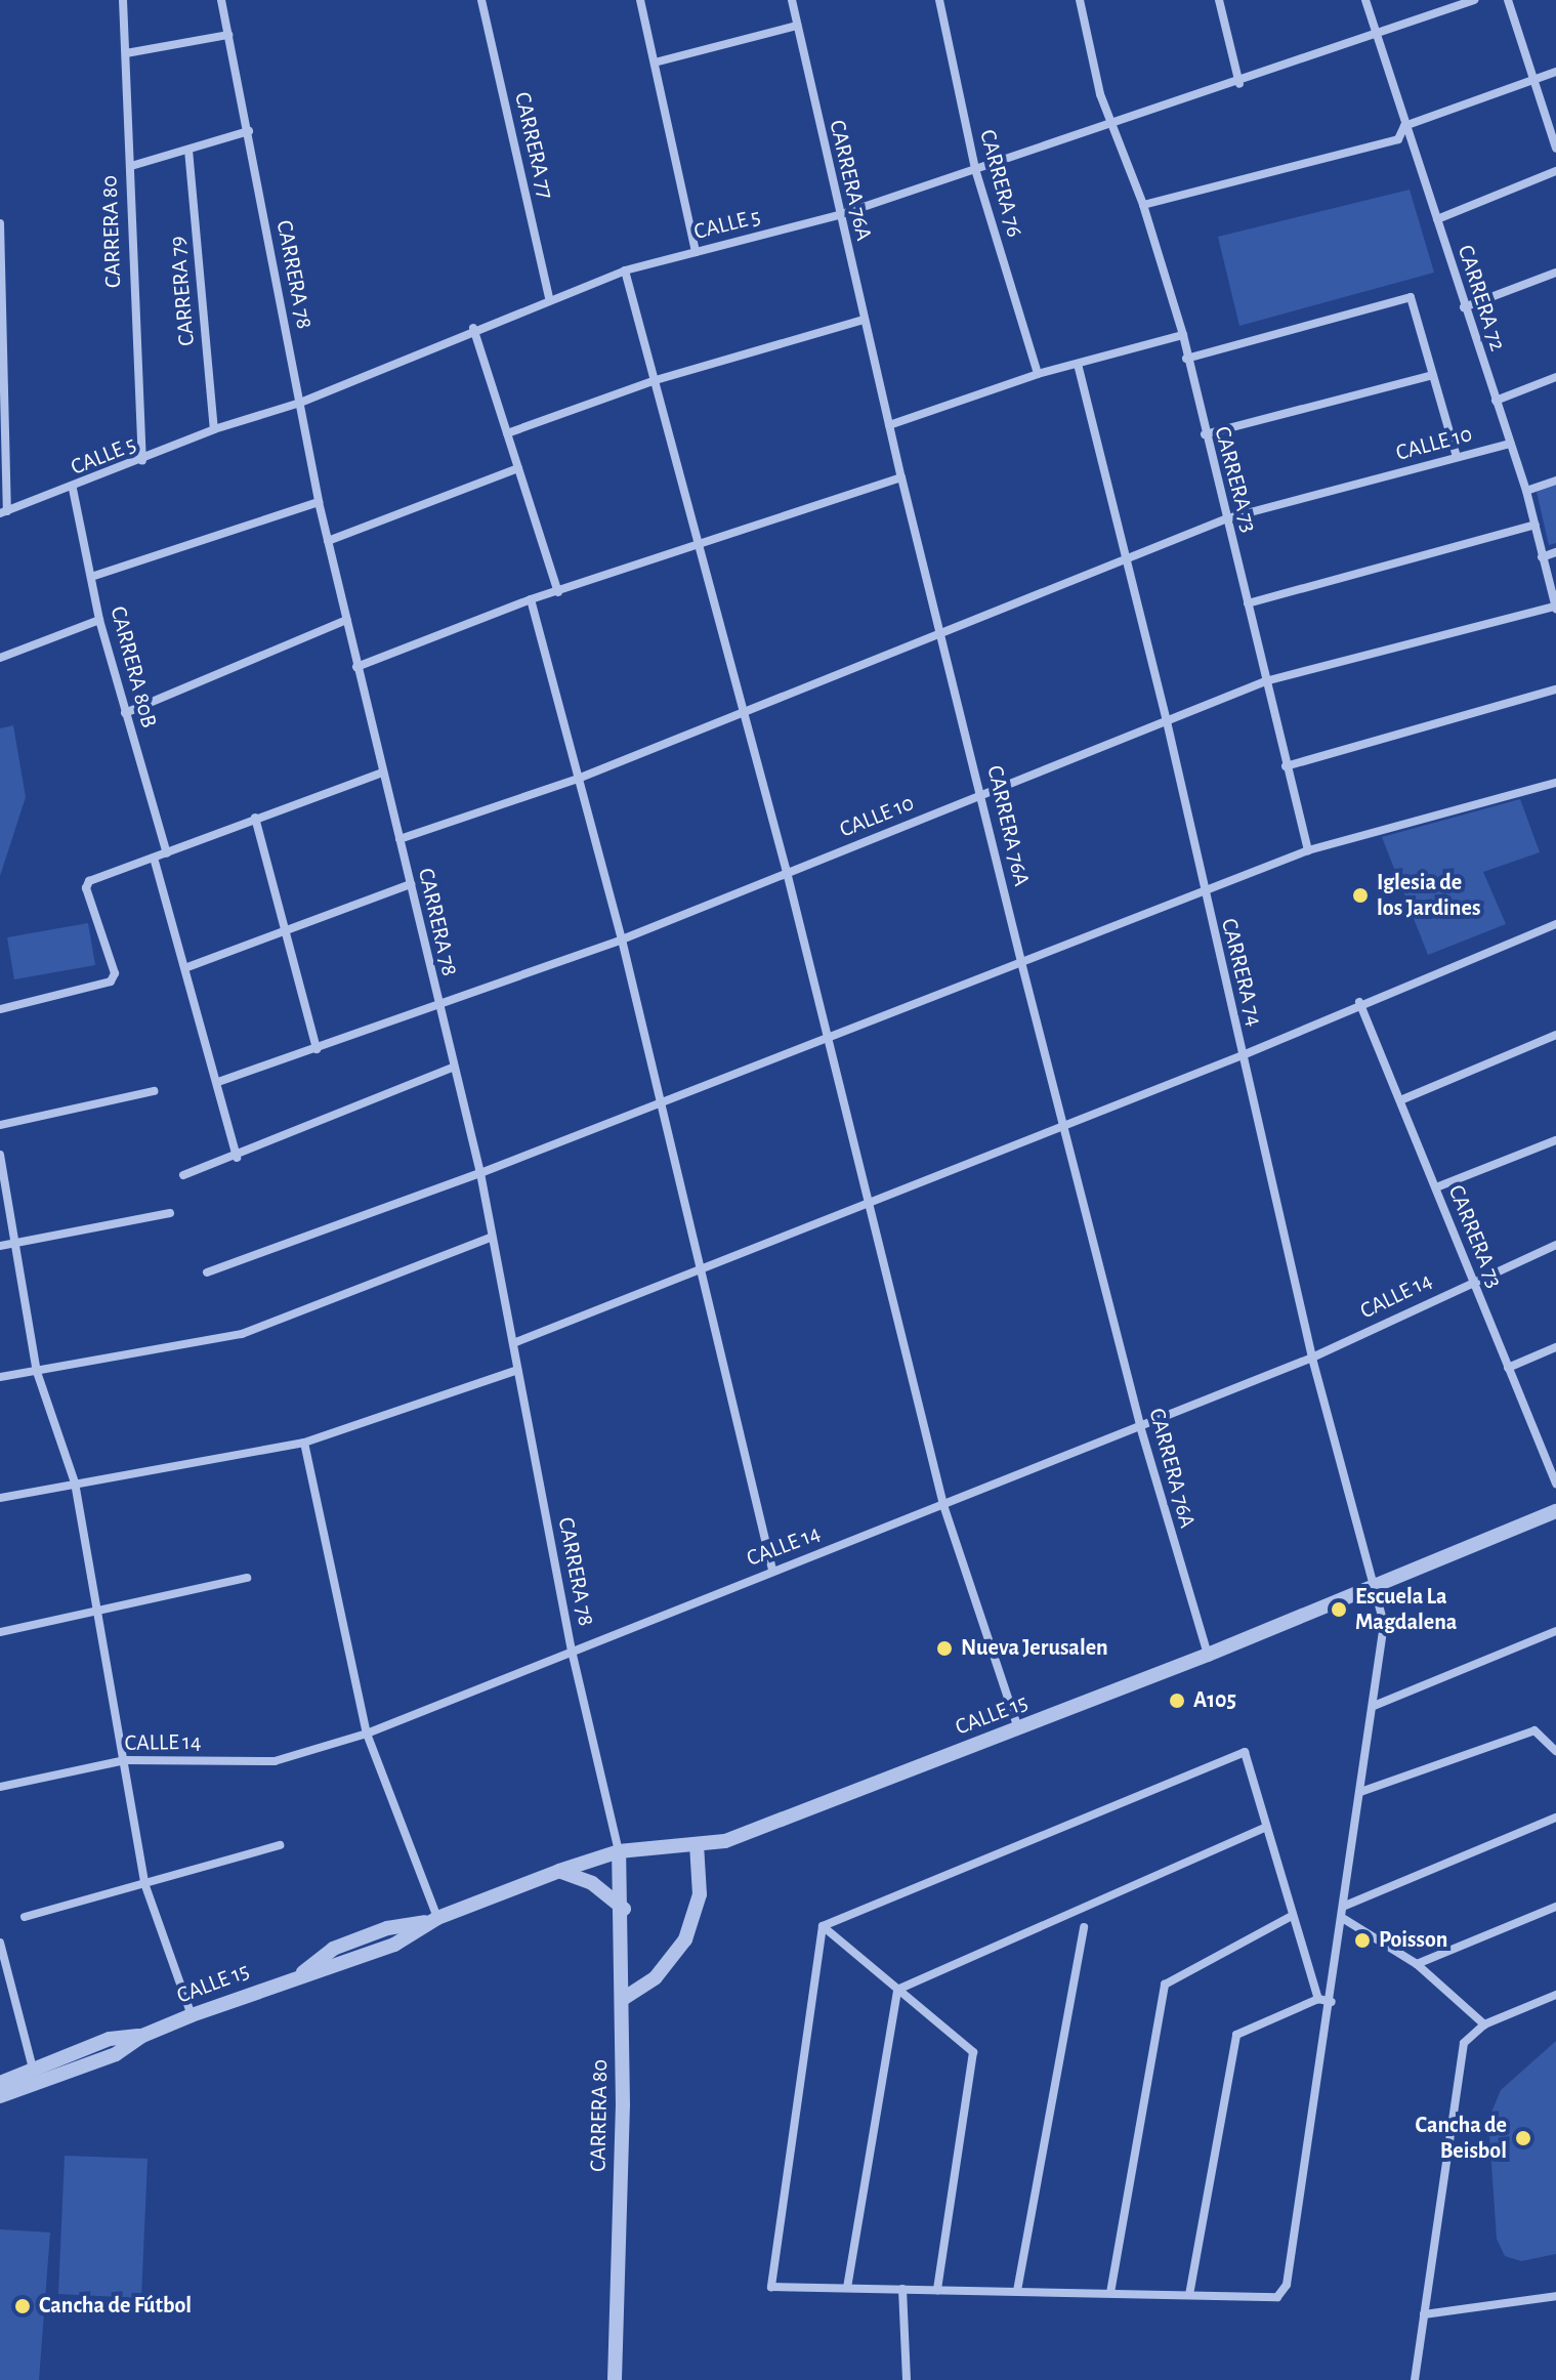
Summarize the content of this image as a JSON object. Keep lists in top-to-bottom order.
{
  "streets": {
    "street": [
      "CARRERA 77",
      "CARRERA 76A",
      "CARRERA 76",
      "CALLE 5",
      "CARRERA 80",
      "CARRERA 78",
      "CARRERA 79",
      "CARRERA 72",
      "CALLE 10",
      "CARRERA 73",
      "CARRERA 80B",
      "CARRERA 74",
      "CALLE 14",
      "CALLE 15"
    ]
  },
  "crossings": [
    ["CARRERA 77", "CALLE 5"],
    ["CARRERA 76A", "CALLE 5"],
    ["CARRERA 76A", "CALLE 10"],
    ["CARRERA 76A", "CALLE 14"],
    ["CARRERA 76A", "CALLE 15"],
    ["CARRERA 76", "CALLE 5"],
    ["CALLE 5", "CARRERA 80"],
    ["CALLE 5", "CARRERA 78"],
    ["CALLE 5", "CARRERA 79"],
    ["CALLE 5", "CARRERA 72"],
    ["CALLE 5", "CARRERA 73"],
    ["CALLE 5", "CARRERA 80B"],
    ["CARRERA 80", "CARRERA 78"],
    ["CARRERA 80", "CALLE 15"],
    ["CARRERA 78", "CALLE 10"],
    ["CARRERA 78", "CALLE 14"],
    ["CARRERA 78", "CALLE 15"],
    ["CARRERA 72", "CALLE 10"],
    ["CALLE 10", "CARRERA 73"],
    ["CALLE 10", "CARRERA 74"],
    ["CARRERA 73", "CALLE 14"],
    ["CARRERA 74", "CALLE 14"],
    ["CARRERA 74", "CALLE 15"]
  ],
  "places": [
    "Iglesia de los Jardines",
    "Escuela La Magdalena",
    "Nueva Jerusalen",
    "A105",
    "Poisson",
    "Cancha de Beisbol",
    "Cancha de Fútbol"
  ]
}
